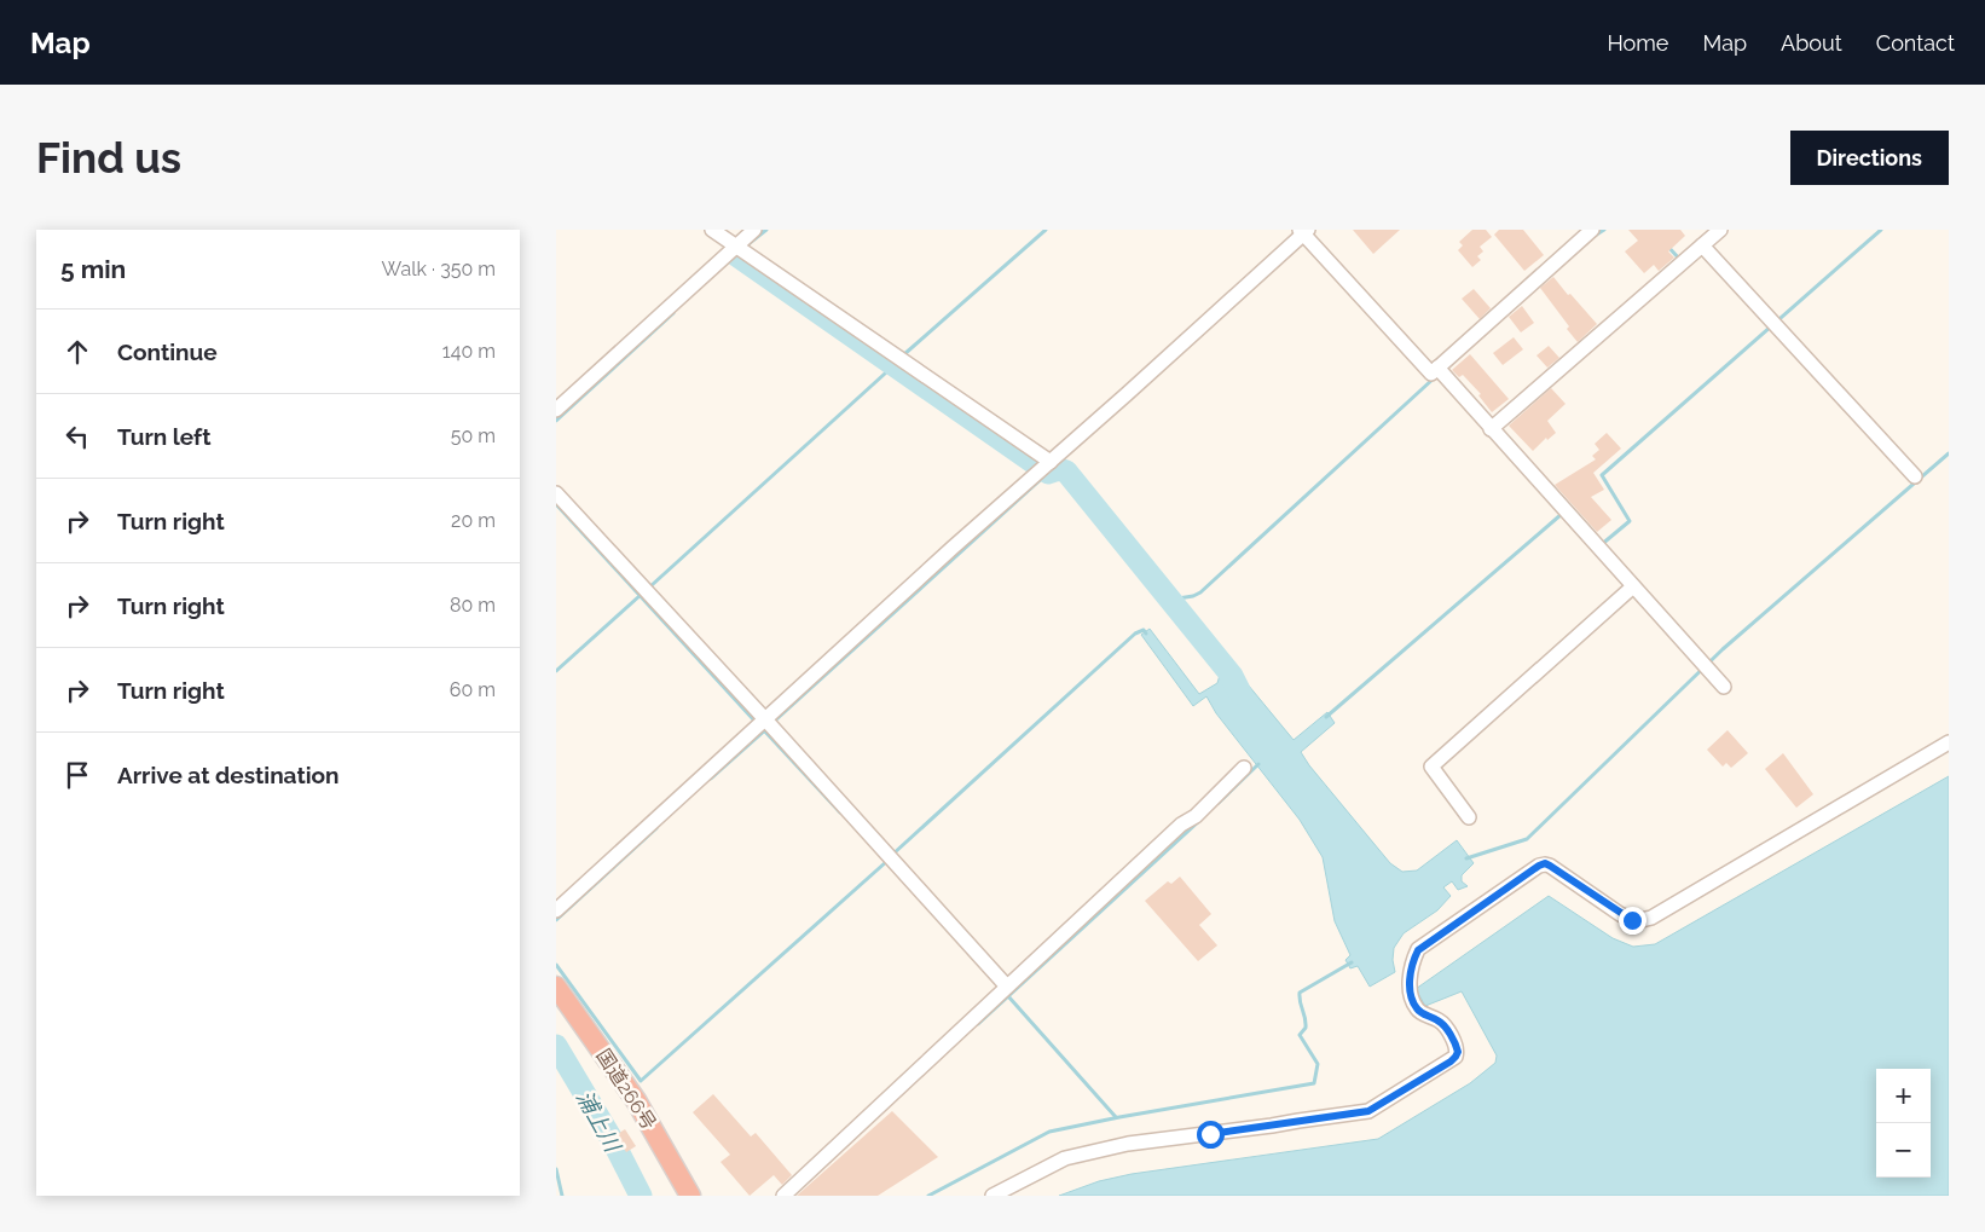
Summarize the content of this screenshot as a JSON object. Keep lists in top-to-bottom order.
{
  "streets": {
    "highway": ["国道266号"]
  },
  "water": ["浦上川"],
  "page": {
    "header": "Map",
    "nav": [
      "Home",
      "Map",
      "About",
      "Contact"
    ],
    "buttons": "Directions",
    "title": "Find us",
    "heading": ["5 min", "Walk · 350 m"],
    "list": [
      ["Continue", "140 m"],
      ["Turn left", "50 m"],
      ["Turn right", "20 m"],
      ["Turn right", "80 m"],
      ["Turn right", "60 m"],
      "Arrive at destination"
    ],
    "map_buttons": ["+", "−"]
  }
}
